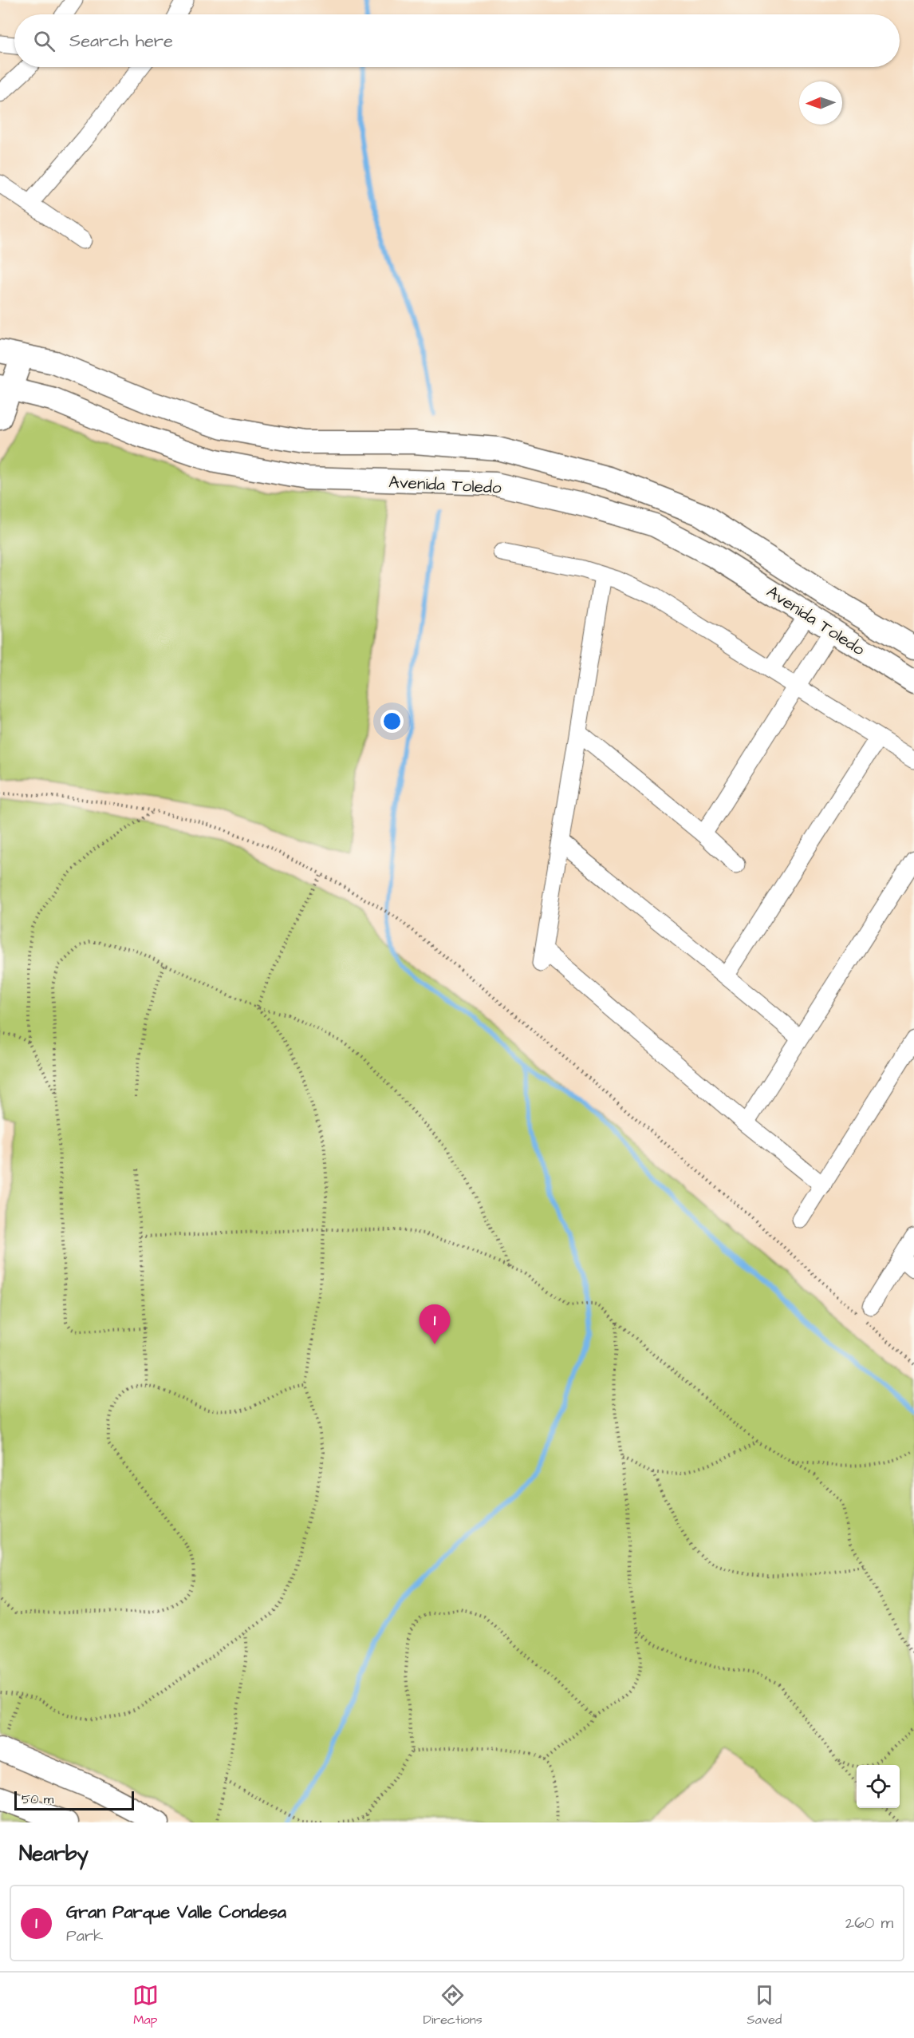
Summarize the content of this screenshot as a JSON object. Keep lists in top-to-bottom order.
{
  "streets": {
    "street": ["Avenida Toledo"]
  },
  "scale_bar": "50 m",
  "north": "left",
  "page": {
    "search": "Search here",
    "pins": "1",
    "scale": "50 m",
    "heading": "Nearby",
    "list": [
      {
        "mark": "1",
        "name": "Gran Parque Valle Condesa",
        "note": "Park",
        "value": "260 m"
      }
    ],
    "nav": ["Map", "Directions", "Saved"]
  }
}
